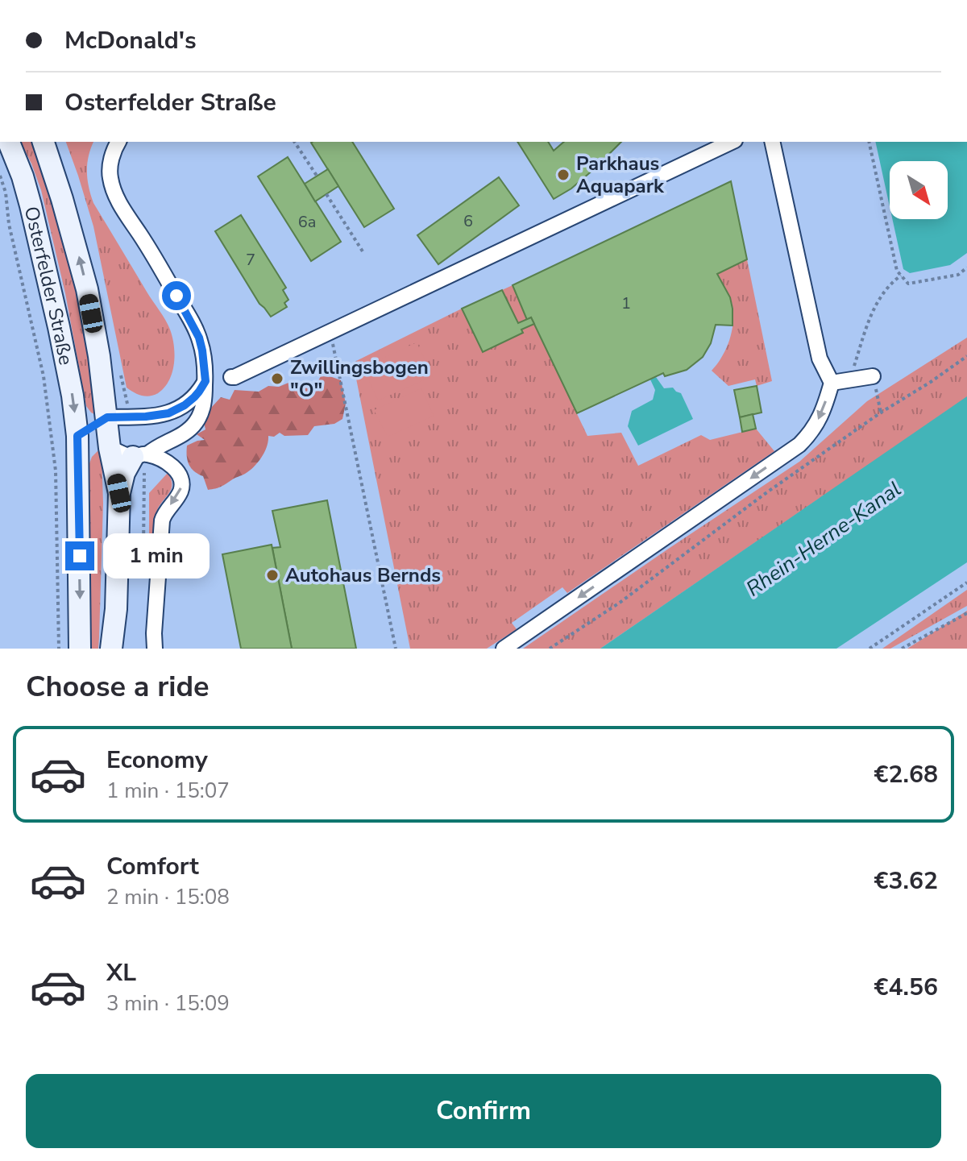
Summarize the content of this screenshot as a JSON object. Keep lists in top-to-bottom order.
{
  "streets": {
    "main road": ["Osterfelder Straße"]
  },
  "water": ["Rhein-Herne-Kanal"],
  "places": ["Parkhaus Aquapark", "Zwillingsbogen \"O\"", "Autohaus Bernds"],
  "house_numbers": [
    "6",
    "6a",
    "7",
    "1"
  ],
  "north": "bottom right",
  "page": {
    "banner": ["McDonald's", "Osterfelder Straße"],
    "bubble": "1 min",
    "heading": "Choose a ride",
    "list": [
      {
        "name": "Economy",
        "note": "1 min · 15:07",
        "value": "€2.68"
      },
      {
        "name": "Comfort",
        "note": "2 min · 15:08",
        "value": "€3.62"
      },
      {
        "name": "XL",
        "note": "3 min · 15:09",
        "value": "€4.56"
      }
    ],
    "buttons": "Confirm"
  }
}
